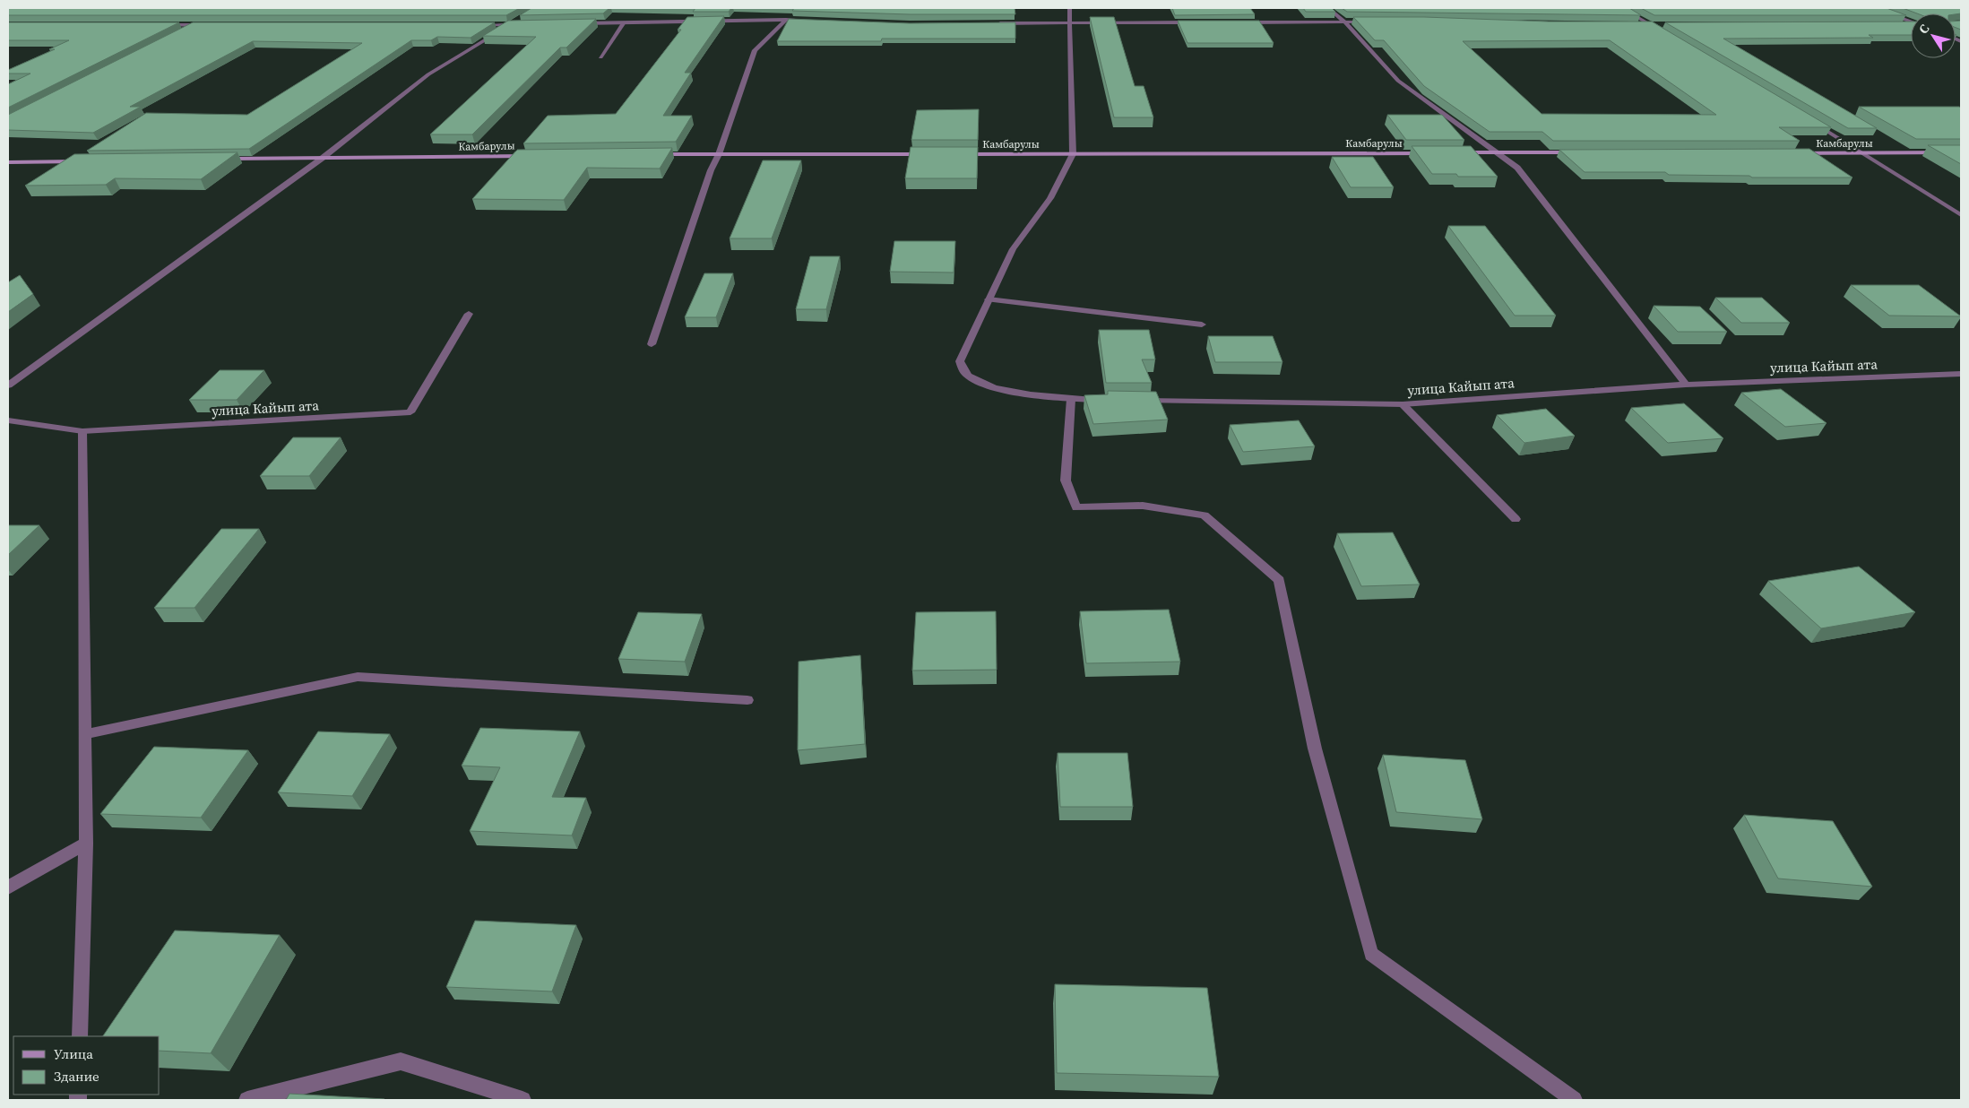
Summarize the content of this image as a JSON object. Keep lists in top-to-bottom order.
{
  "streets": {
    "street": ["Камбарулы", "улица Кайып ата"]
  },
  "legend": ["Улица", "Здание"],
  "north": "top left"
}
